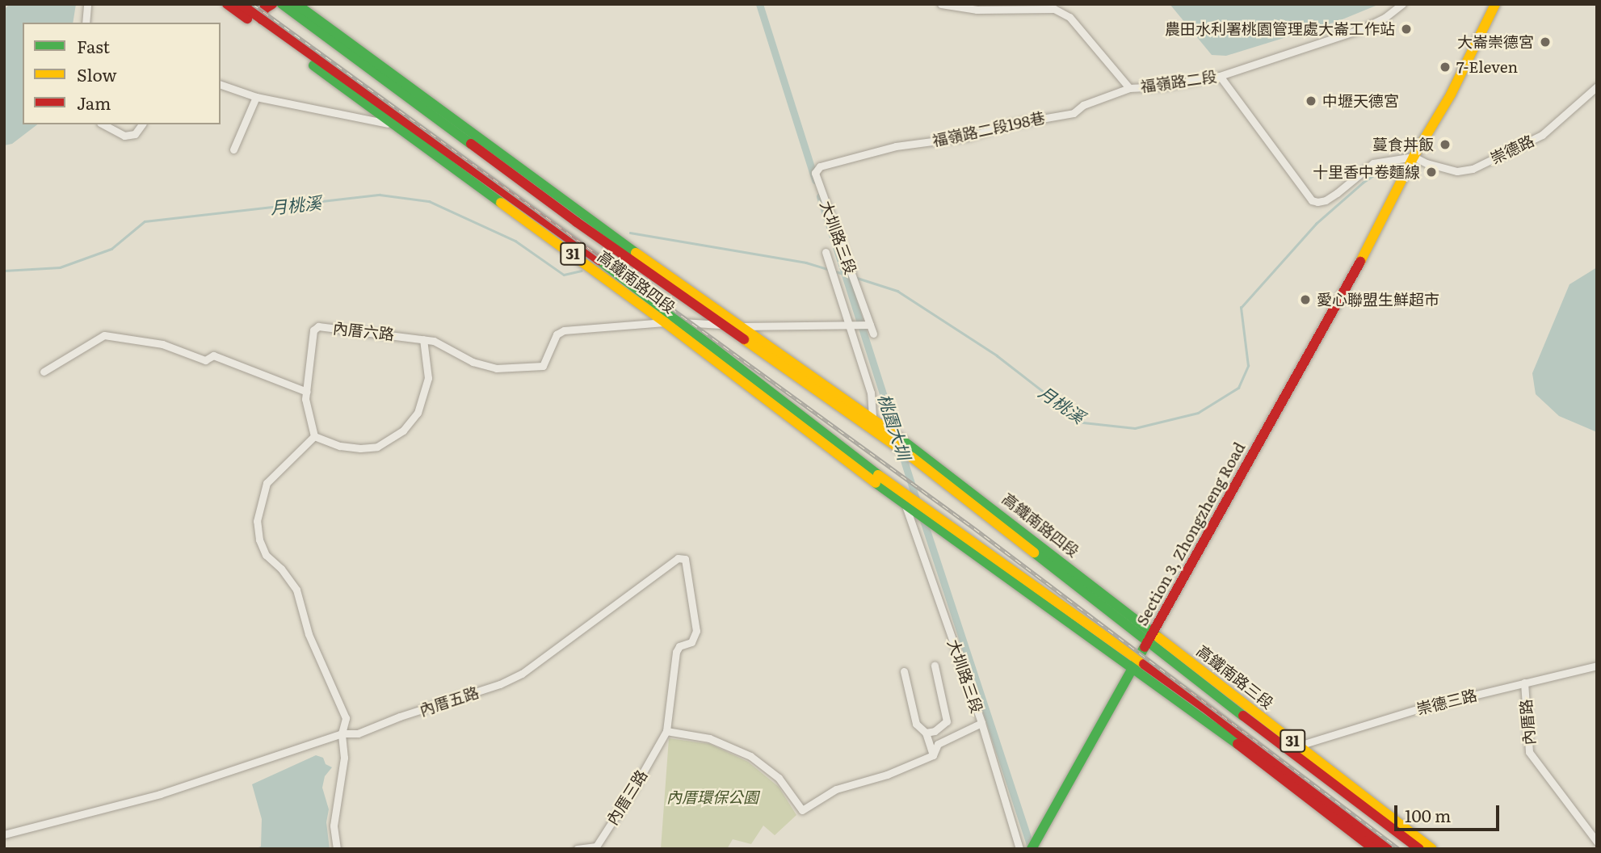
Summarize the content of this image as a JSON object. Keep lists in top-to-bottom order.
{
  "streets": {
    "main road": [
      "31",
      "高鐵南路四段",
      "Section 3, Zhongzheng Road",
      "高鐵南路三段"
    ],
    "street": [
      "福嶺路二段",
      "福嶺路二段198巷",
      "崇德路",
      "大圳路三段",
      "內厝六路",
      "內厝五路",
      "崇德三路",
      "內厝路",
      "內厝三路"
    ]
  },
  "crossings": [
    ["福嶺路二段", "福嶺路二段198巷"],
    ["福嶺路二段198巷", "大圳路三段"],
    ["崇德路", "Section 3, Zhongzheng Road"],
    ["大圳路三段", "31"],
    ["大圳路三段", "高鐵南路四段"],
    ["31", "高鐵南路四段"],
    ["31", "Section 3, Zhongzheng Road"],
    ["高鐵南路四段", "內厝六路"],
    ["高鐵南路四段", "Section 3, Zhongzheng Road"],
    ["高鐵南路四段", "高鐵南路三段"],
    ["Section 3, Zhongzheng Road", "高鐵南路三段"],
    ["高鐵南路三段", "崇德三路"],
    ["內厝五路", "內厝三路"],
    ["崇德三路", "內厝路"]
  ],
  "water": ["月桃溪", "桃園大圳"],
  "parks": ["內厝環保公園"],
  "places": [
    "農田水利署桃園管理處大崙工作站",
    "大崙崇德宮",
    "7-Eleven",
    "中壢天德宮",
    "蔓食丼飯",
    "十里香中卷麵線",
    "愛心聯盟生鮮超市"
  ],
  "legend": ["Fast", "Slow", "Jam"],
  "scale_bar": "100 m"
}
